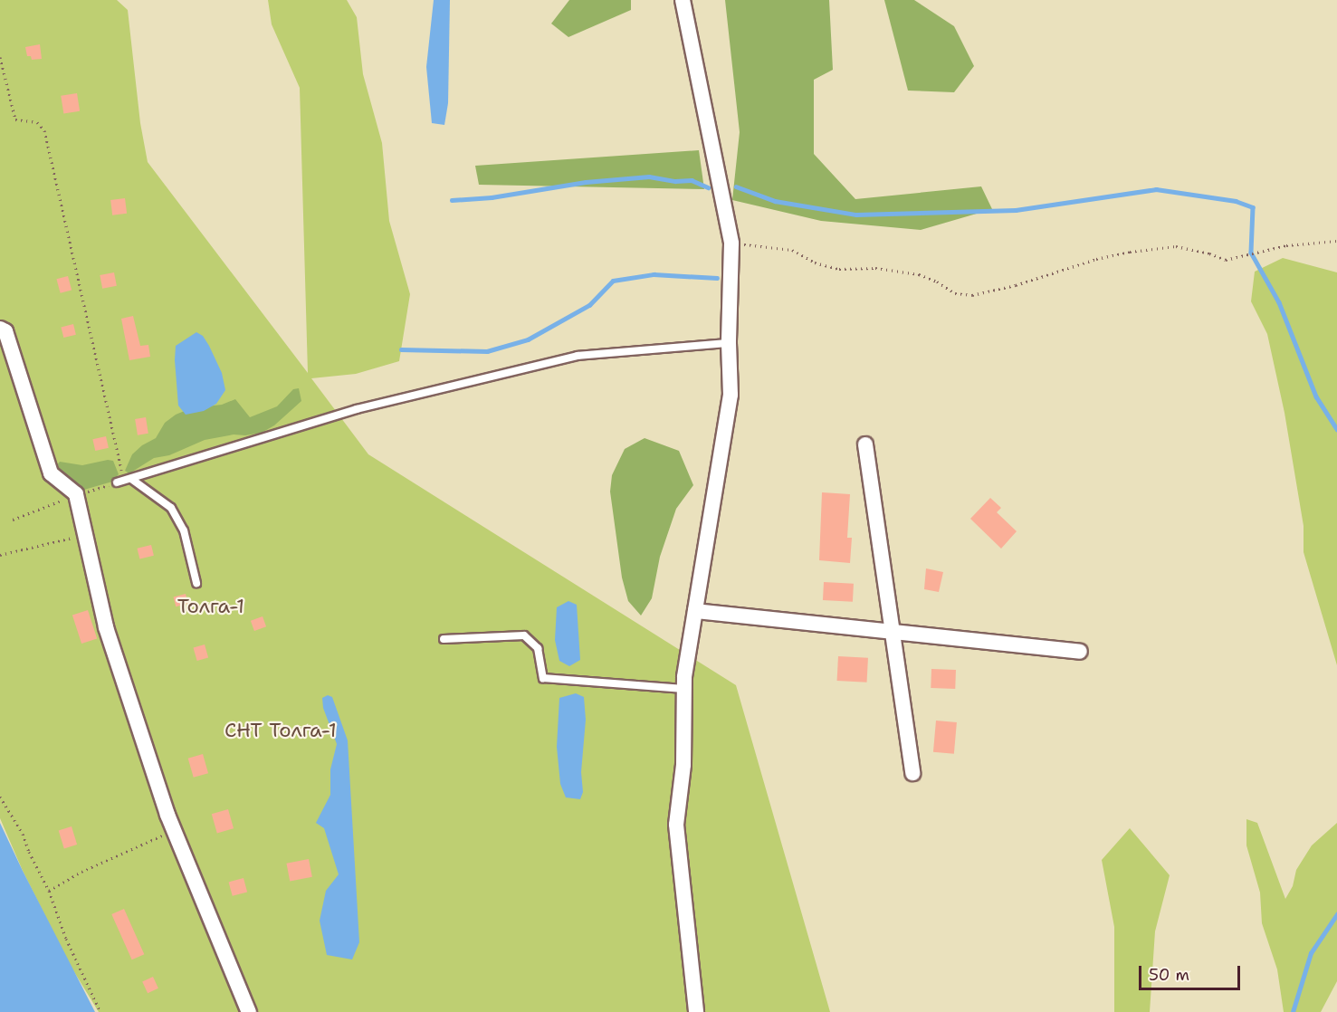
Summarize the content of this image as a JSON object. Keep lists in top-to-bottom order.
{
  "parks": ["Толга-1", "СНТ Толга-1"],
  "scale_bar": "50 m"
}
